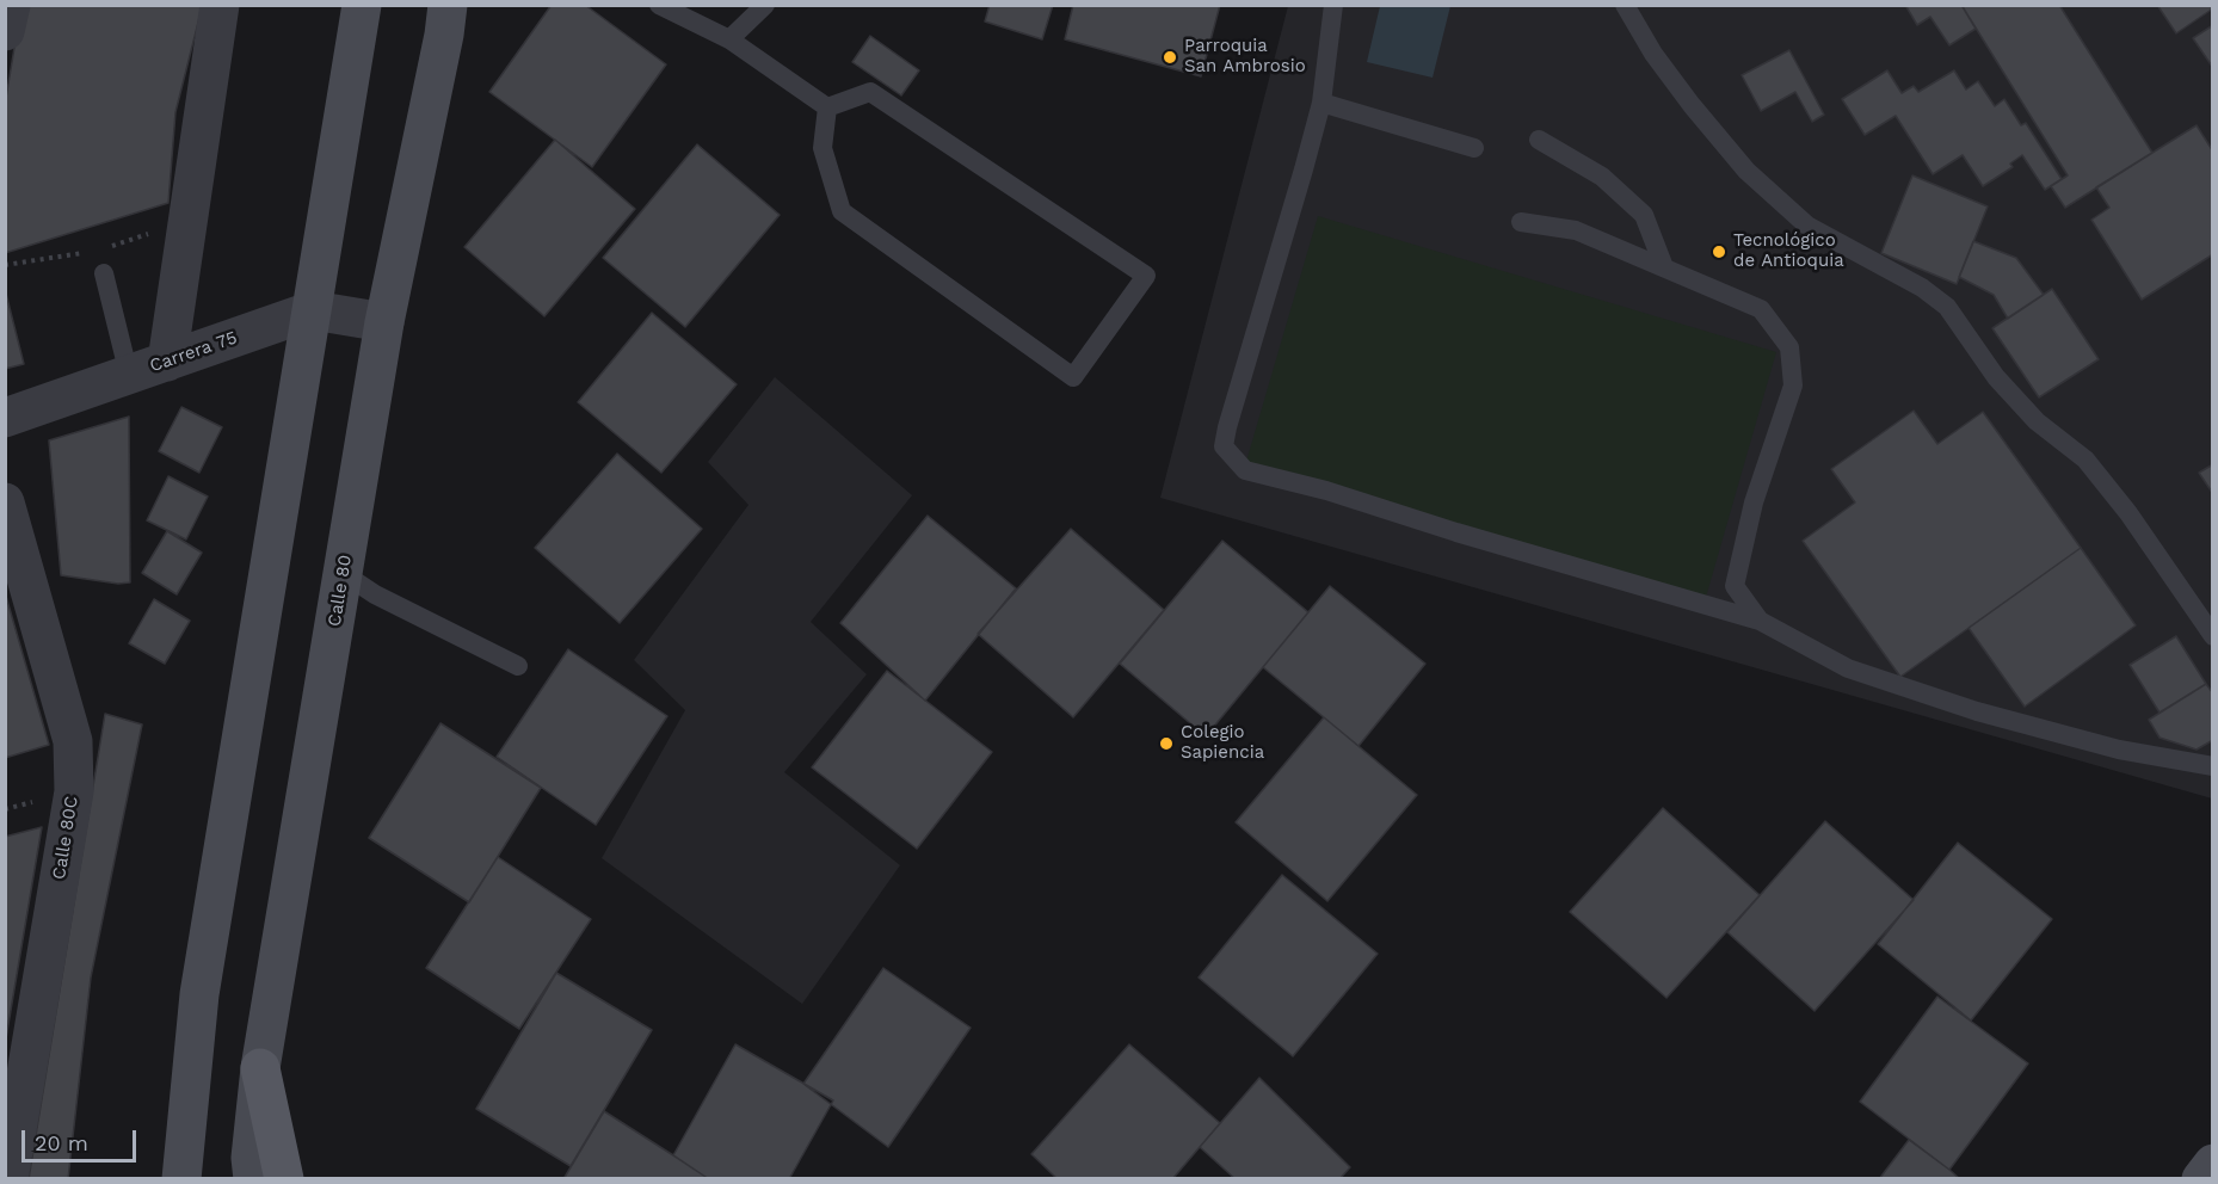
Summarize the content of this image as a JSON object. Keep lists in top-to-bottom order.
{
  "streets": {
    "main road": ["Calle 80"],
    "street": ["Carrera 75", "Calle 80C"]
  },
  "crossings": [
    ["Carrera 75", "Calle 80"]
  ],
  "places": ["Parroquia San Ambrosio", "Tecnológico de Antioquia", "Colegio Sapiencia"],
  "scale_bar": "20 m"
}
